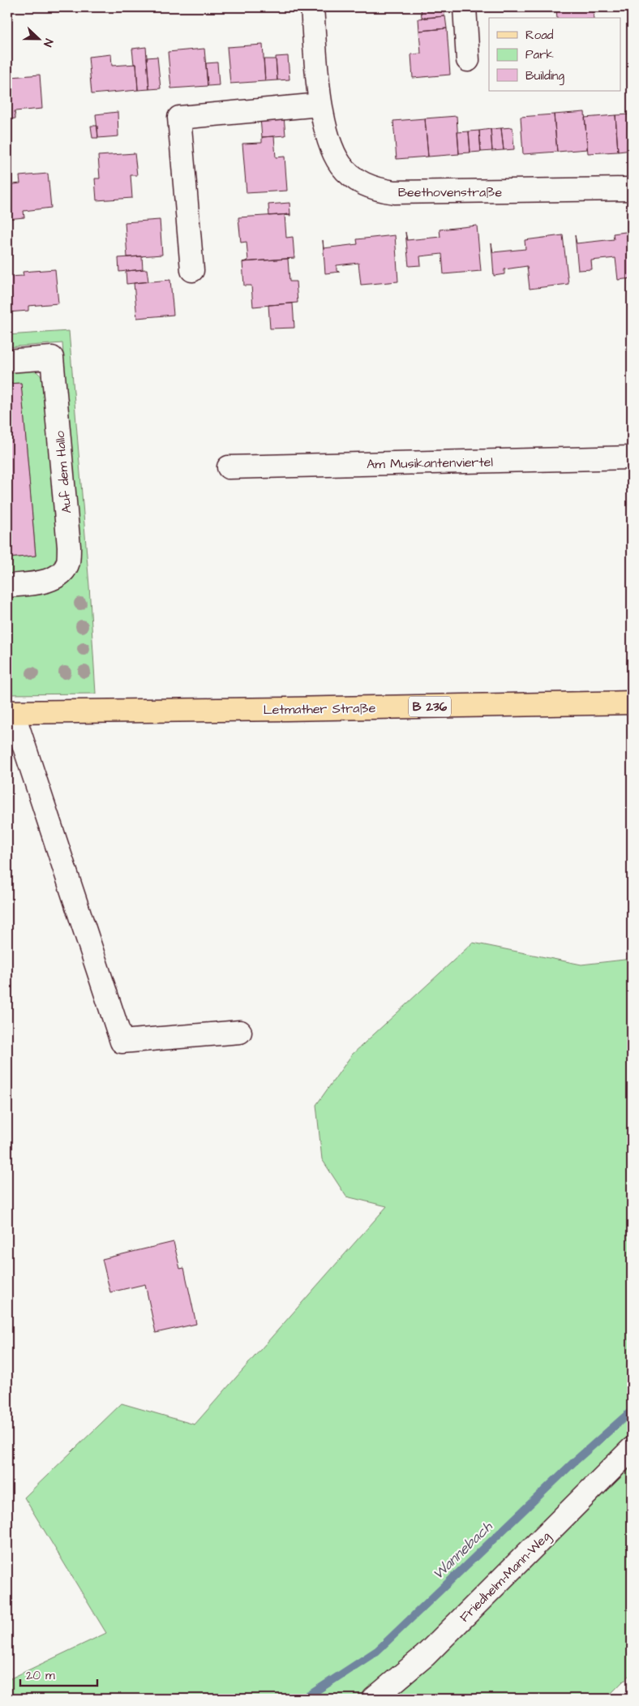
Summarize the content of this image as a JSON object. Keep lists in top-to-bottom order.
{
  "streets": {
    "main road": ["B 236", "Letmather Straße"],
    "street": [
      "Beethovenstraße",
      "Am Musikantenviertel",
      "Auf dem Hallo",
      "Friedhelm-Mann-Weg"
    ]
  },
  "water": ["Wannebach"],
  "legend": ["Road", "Park", "Building"],
  "scale_bar": "20 m",
  "north": "right"
}
